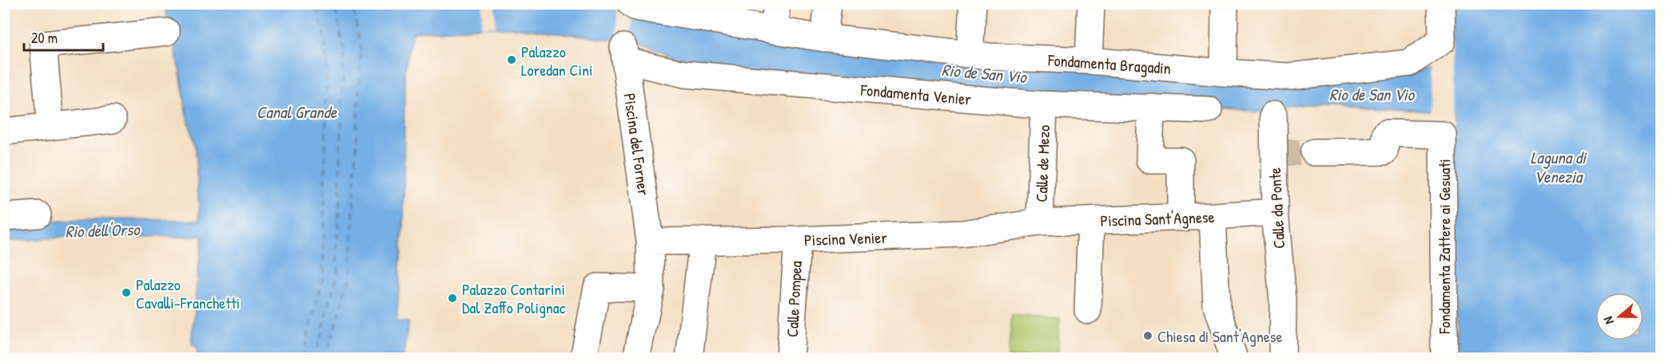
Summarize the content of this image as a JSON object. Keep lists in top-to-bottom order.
{
  "streets": {
    "street": [
      "Fondamenta Bragadin",
      "Fondamenta Venier",
      "Piscina del Forner",
      "Calle de Mezo",
      "Calle da Ponte",
      "Piscina Sant'Agnese",
      "Piscina Venier",
      "Fondamenta Zattere ai Gesuati",
      "Calle Pompea"
    ]
  },
  "crossings": [
    ["Fondamenta Venier", "Piscina del Forner"],
    ["Fondamenta Venier", "Calle de Mezo"],
    ["Piscina del Forner", "Piscina Venier"],
    ["Calle de Mezo", "Piscina Sant'Agnese"],
    ["Calle de Mezo", "Piscina Venier"],
    ["Calle da Ponte", "Piscina Sant'Agnese"],
    ["Piscina Sant'Agnese", "Piscina Venier"],
    ["Piscina Venier", "Calle Pompea"]
  ],
  "water": [
    "Rio de San Vio",
    "Canal Grande",
    "Laguna di Venezia",
    "Rio dell'Orso"
  ],
  "places": [
    "Palazzo Loredan Cini",
    "Palazzo Cavalli-Franchetti",
    "Palazzo Contarini Dal Zaffo Polignac",
    "Chiesa di Sant'Agnese"
  ],
  "scale_bar": "20 m",
  "north": "left"
}
